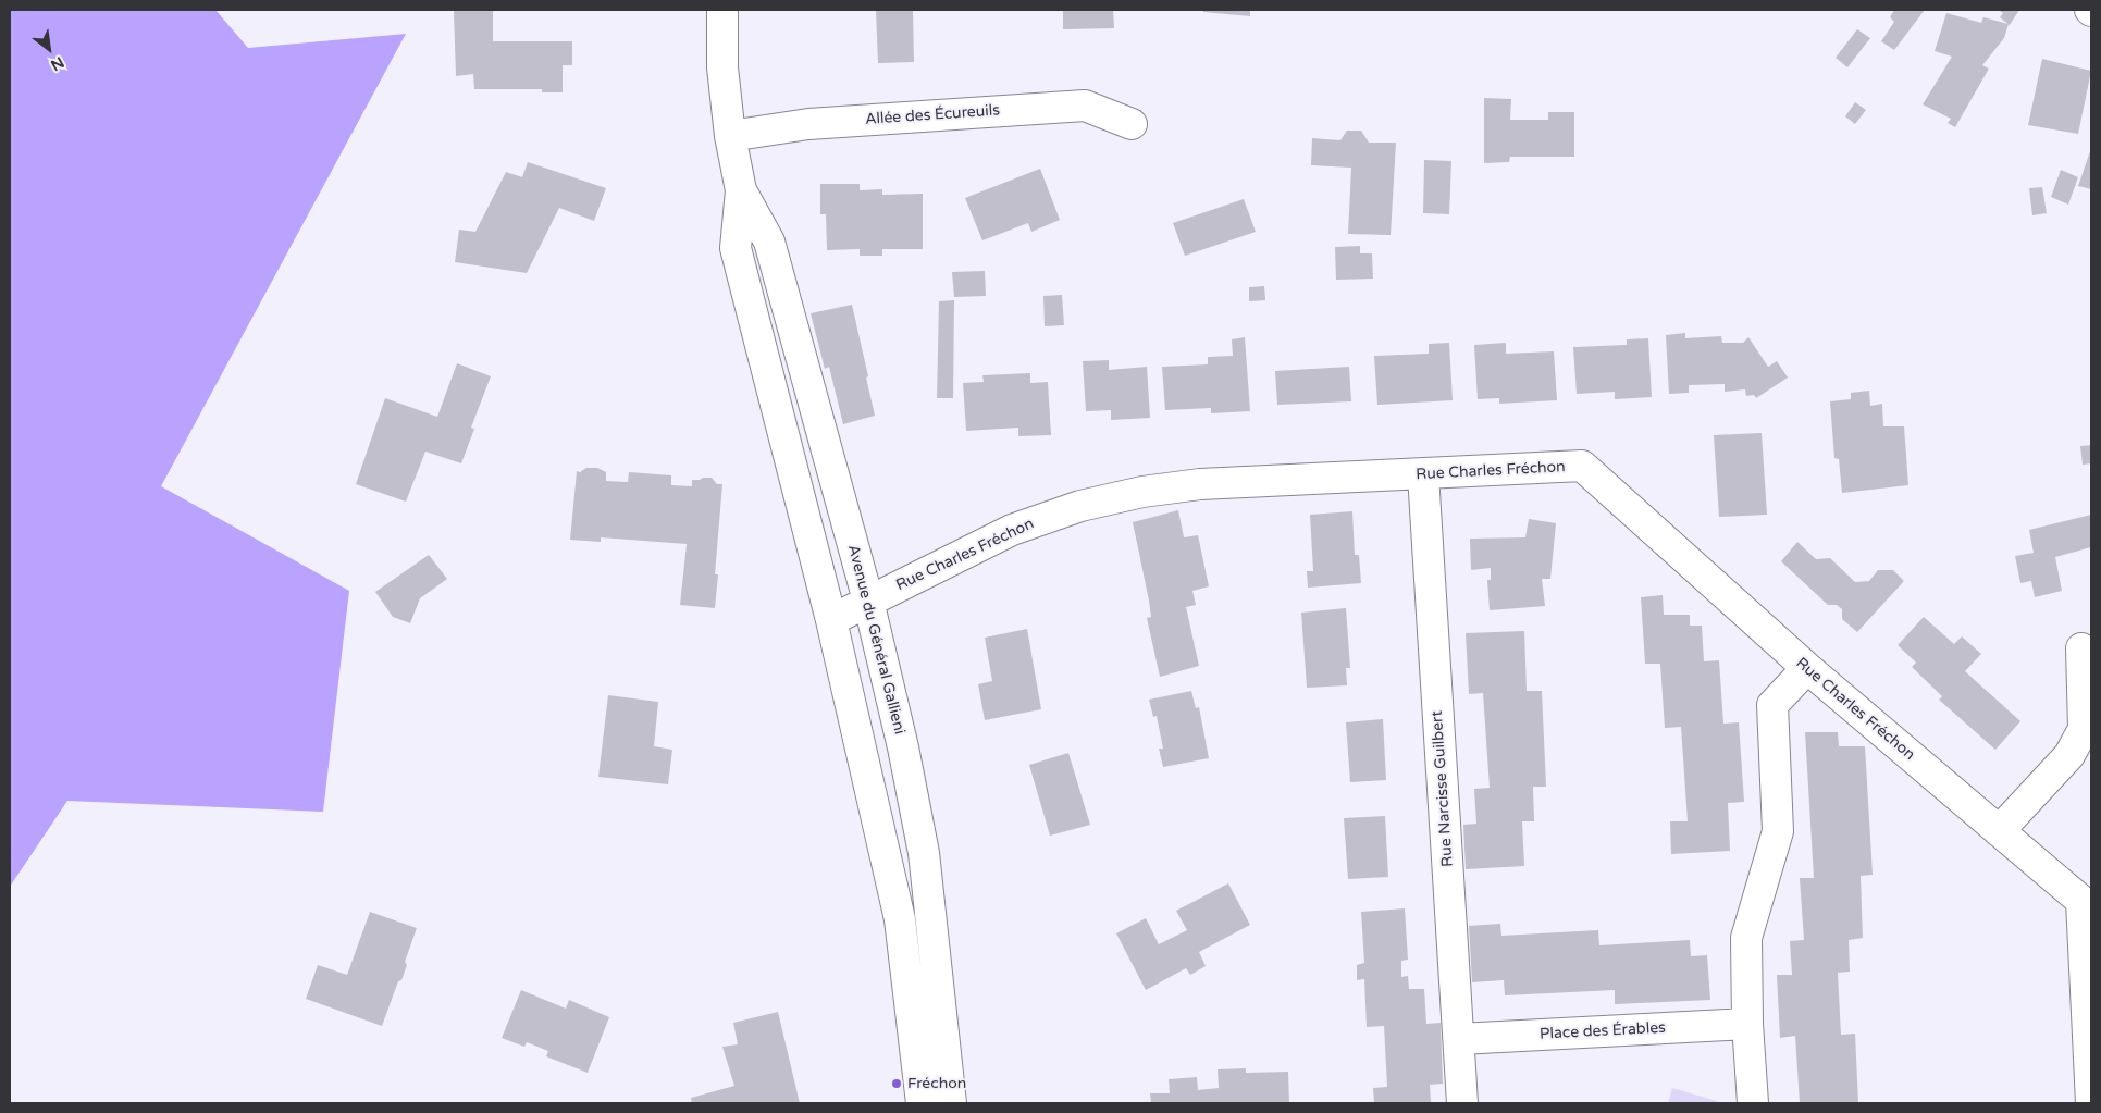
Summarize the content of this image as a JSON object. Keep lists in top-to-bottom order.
{
  "streets": {
    "street": [
      "Allée des Écureuils",
      "Rue Charles Fréchon",
      "Avenue du Général Gallieni",
      "Rue Narcisse Guilbert",
      "Place des Érables"
    ]
  },
  "crossings": [
    ["Allée des Écureuils", "Avenue du Général Gallieni"],
    ["Rue Charles Fréchon", "Avenue du Général Gallieni"],
    ["Rue Charles Fréchon", "Rue Narcisse Guilbert"],
    ["Rue Narcisse Guilbert", "Place des Érables"]
  ],
  "places": ["Fréchon"],
  "north": "bottom right"
}
